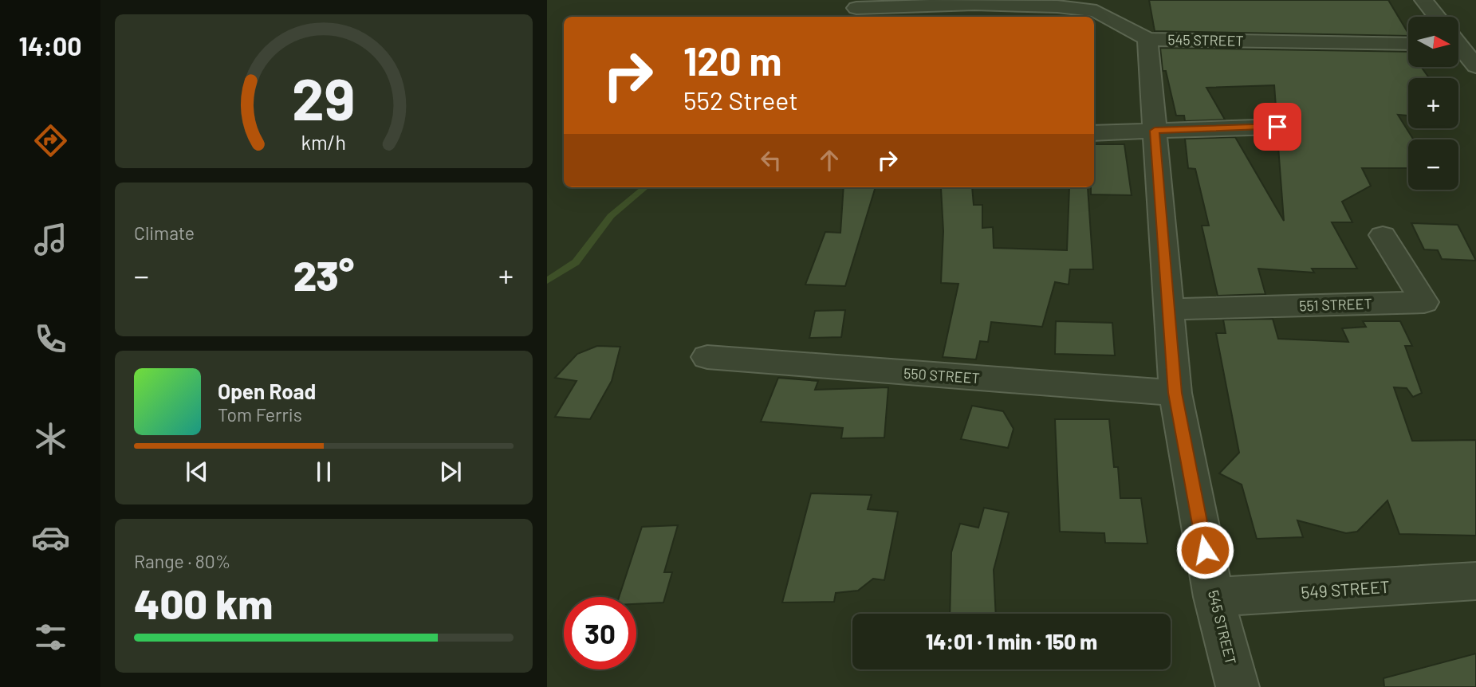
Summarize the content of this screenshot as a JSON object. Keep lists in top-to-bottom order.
{
  "streets": {
    "street": [
      "545 STREET",
      "551 STREET",
      "550 STREET",
      "549 STREET"
    ]
  },
  "crossings": [
    ["545 STREET", "551 STREET"],
    ["545 STREET", "550 STREET"],
    ["545 STREET", "549 STREET"]
  ],
  "north": "right",
  "page": {
    "tabs": "14:00",
    "map_buttons": ["+", "−"],
    "turn": ["120 m", "552 Street"],
    "tile": [
      "Climate",
      ["Range · 80%", "400 km"]
    ],
    "heat": ["−", "23°", "+"],
    "song": ["Open Road", "Tom Ferris"],
    "limit": "30",
    "trip": "14:01 · 1 min · 150 m",
    "gauge": ["29", "km/h"]
  }
}
